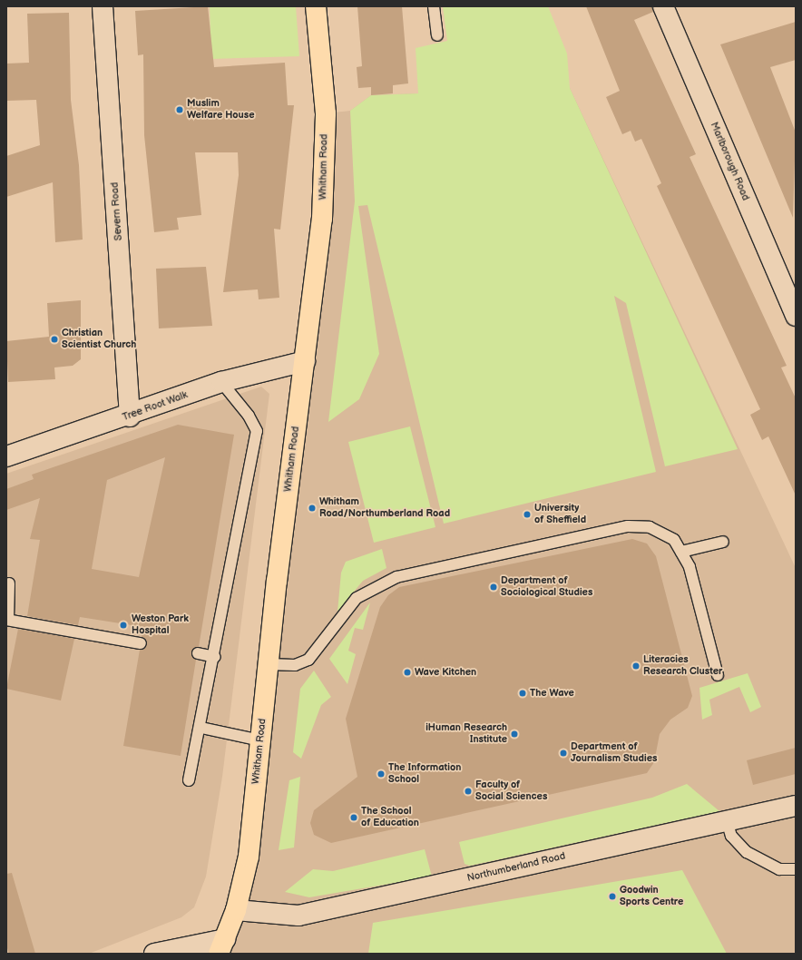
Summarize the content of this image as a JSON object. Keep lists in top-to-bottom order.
{
  "streets": {
    "main road": ["Whitham Road"],
    "street": [
      "Marlborough Road",
      "Severn Road",
      "Tree Root Walk",
      "Northumberland Road"
    ]
  },
  "crossings": [
    ["Whitham Road", "Tree Root Walk"],
    ["Whitham Road", "Northumberland Road"],
    ["Severn Road", "Tree Root Walk"]
  ],
  "places": [
    "Muslim Welfare House",
    "Christian Scientist Church",
    "Whitham Road/Northumberland Road",
    "University of Sheffield",
    "Department of Sociological Studies",
    "Weston Park Hospital",
    "Literacies Research Cluster",
    "Wave Kitchen",
    "The Wave",
    "iHuman Research Institute",
    "Department of Journalism Studies",
    "The Information School",
    "Faculty of Social Sciences",
    "The School of Education",
    "Goodwin Sports Centre"
  ]
}
